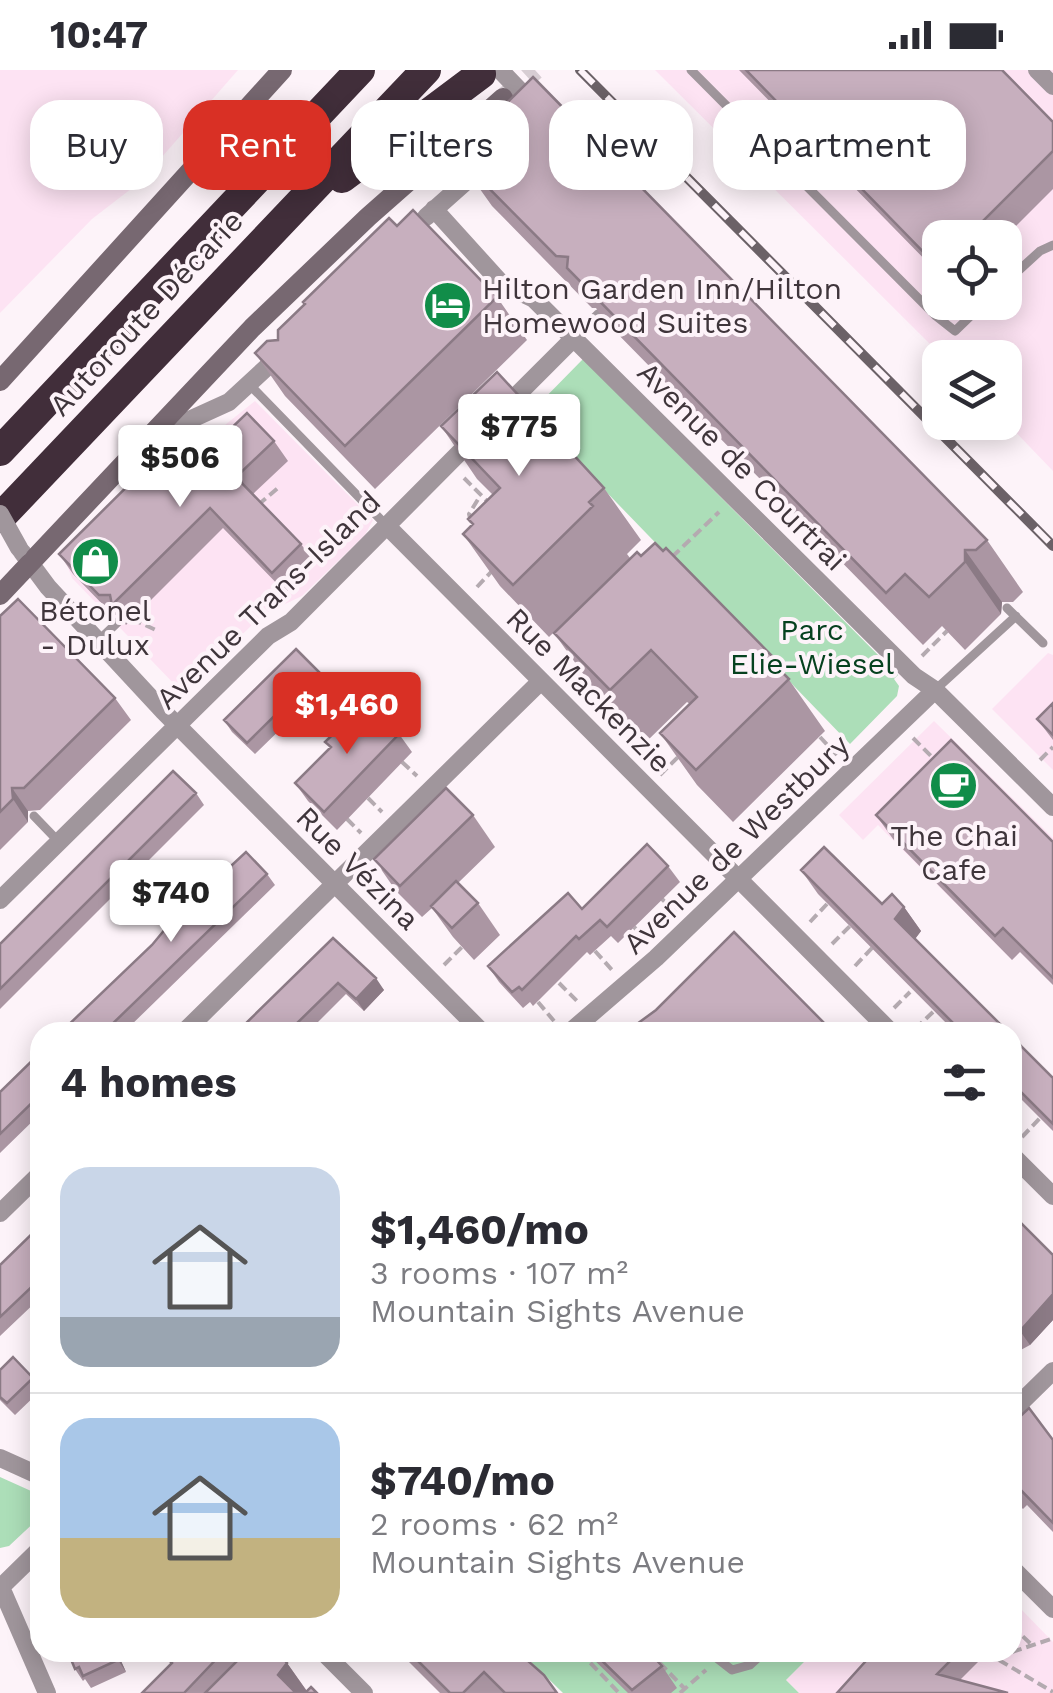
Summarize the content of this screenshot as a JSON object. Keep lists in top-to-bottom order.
{
  "streets": {
    "highway": ["Autoroute Décarie"],
    "street": [
      "Avenue de Courtrai",
      "Avenue Trans-Island",
      "Rue Mackenzie",
      "Avenue de Westbury",
      "Rue Vézina"
    ]
  },
  "crossings": [
    ["Autoroute Décarie", "Rue Vézina"],
    ["Avenue de Courtrai", "Avenue Trans-Island"],
    ["Avenue de Courtrai", "Avenue de Westbury"],
    ["Avenue Trans-Island", "Rue Mackenzie"],
    ["Avenue Trans-Island", "Rue Vézina"],
    ["Rue Mackenzie", "Avenue de Westbury"]
  ],
  "parks": ["Parc Elie-Wiesel"],
  "places": {
    "hotel": ["Hilton Garden Inn/Hilton Homewood Suites"],
    "shop": ["Bétonel - Dulux"],
    "cafe": ["The Chai Cafe"]
  },
  "page": {
    "status": "10:47",
    "chip": [
      "Buy",
      "Rent",
      "Filters",
      "New",
      "Apartment"
    ],
    "price": [
      "$775",
      "$506",
      "$1,460",
      "$740"
    ],
    "heading": "4 homes",
    "list": [
      {
        "name": "$1,460/mo",
        "note": "3 rooms · 107 m² · Mountain Sights Avenue"
      },
      {
        "name": "$740/mo",
        "note": "2 rooms · 62 m² · Mountain Sights Avenue"
      }
    ]
  }
}
